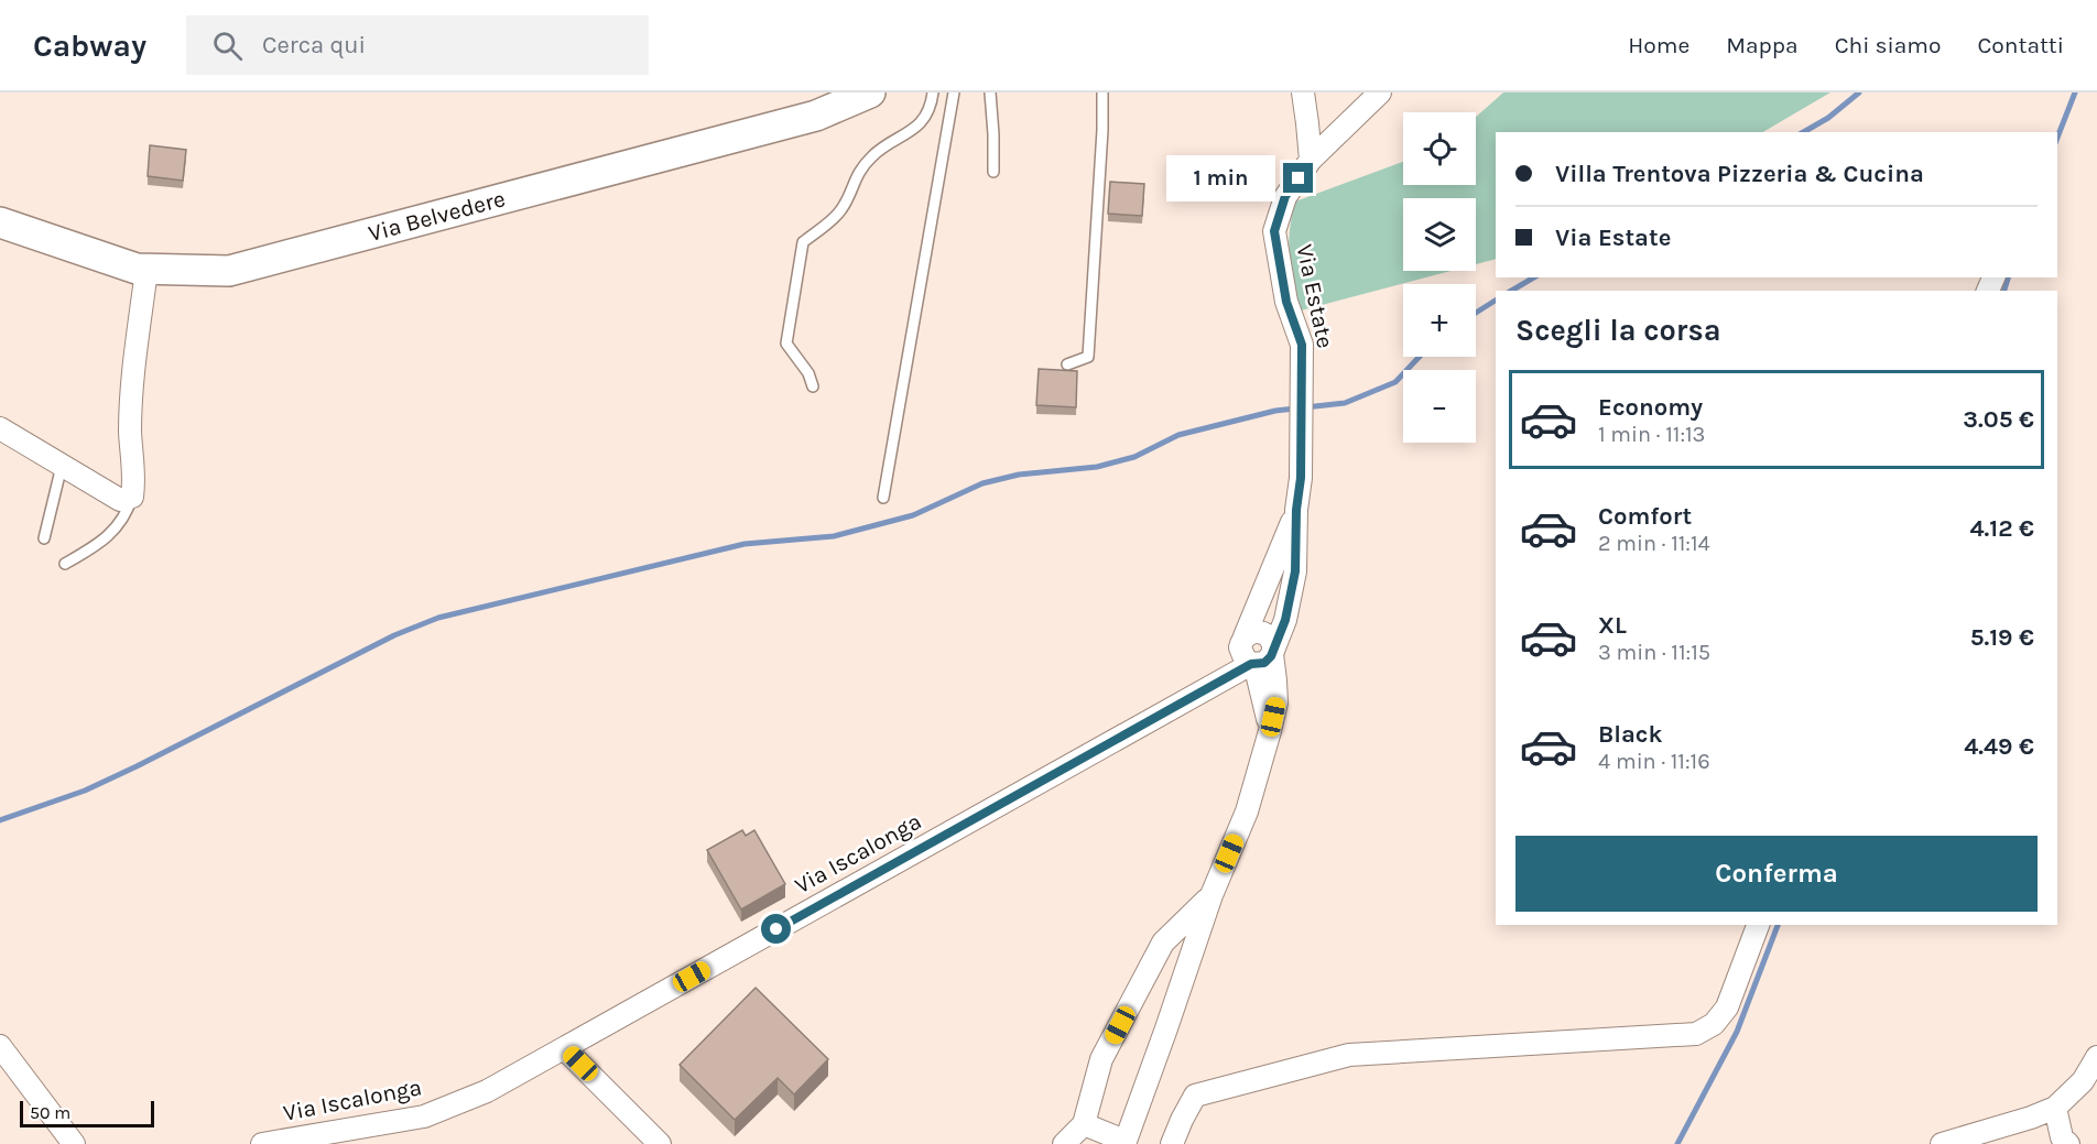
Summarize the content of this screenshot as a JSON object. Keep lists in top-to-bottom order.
{
  "streets": {
    "street": ["Via Belvedere", "Via Estate", "Via Iscalonga"]
  },
  "crossings": [
    ["Via Estate", "Via Iscalonga"]
  ],
  "scale_bar": "50 m",
  "page": {
    "header": "Cabway",
    "search": "Cerca qui",
    "nav": [
      "Home",
      "Mappa",
      "Chi siamo",
      "Contatti"
    ],
    "map_buttons": ["+", "−"],
    "banner": ["Villa Trentova Pizzeria & Cucina", "Via Estate"],
    "bubble": "1 min",
    "heading": "Scegli la corsa",
    "list": [
      {
        "name": "Economy",
        "note": "1 min · 11:13",
        "value": "3.05 €"
      },
      {
        "name": "Comfort",
        "note": "2 min · 11:14",
        "value": "4.12 €"
      },
      {
        "name": "XL",
        "note": "3 min · 11:15",
        "value": "5.19 €"
      },
      {
        "name": "Black",
        "note": "4 min · 11:16",
        "value": "4.49 €"
      }
    ],
    "buttons": "Conferma",
    "scale": "50 m"
  }
}
